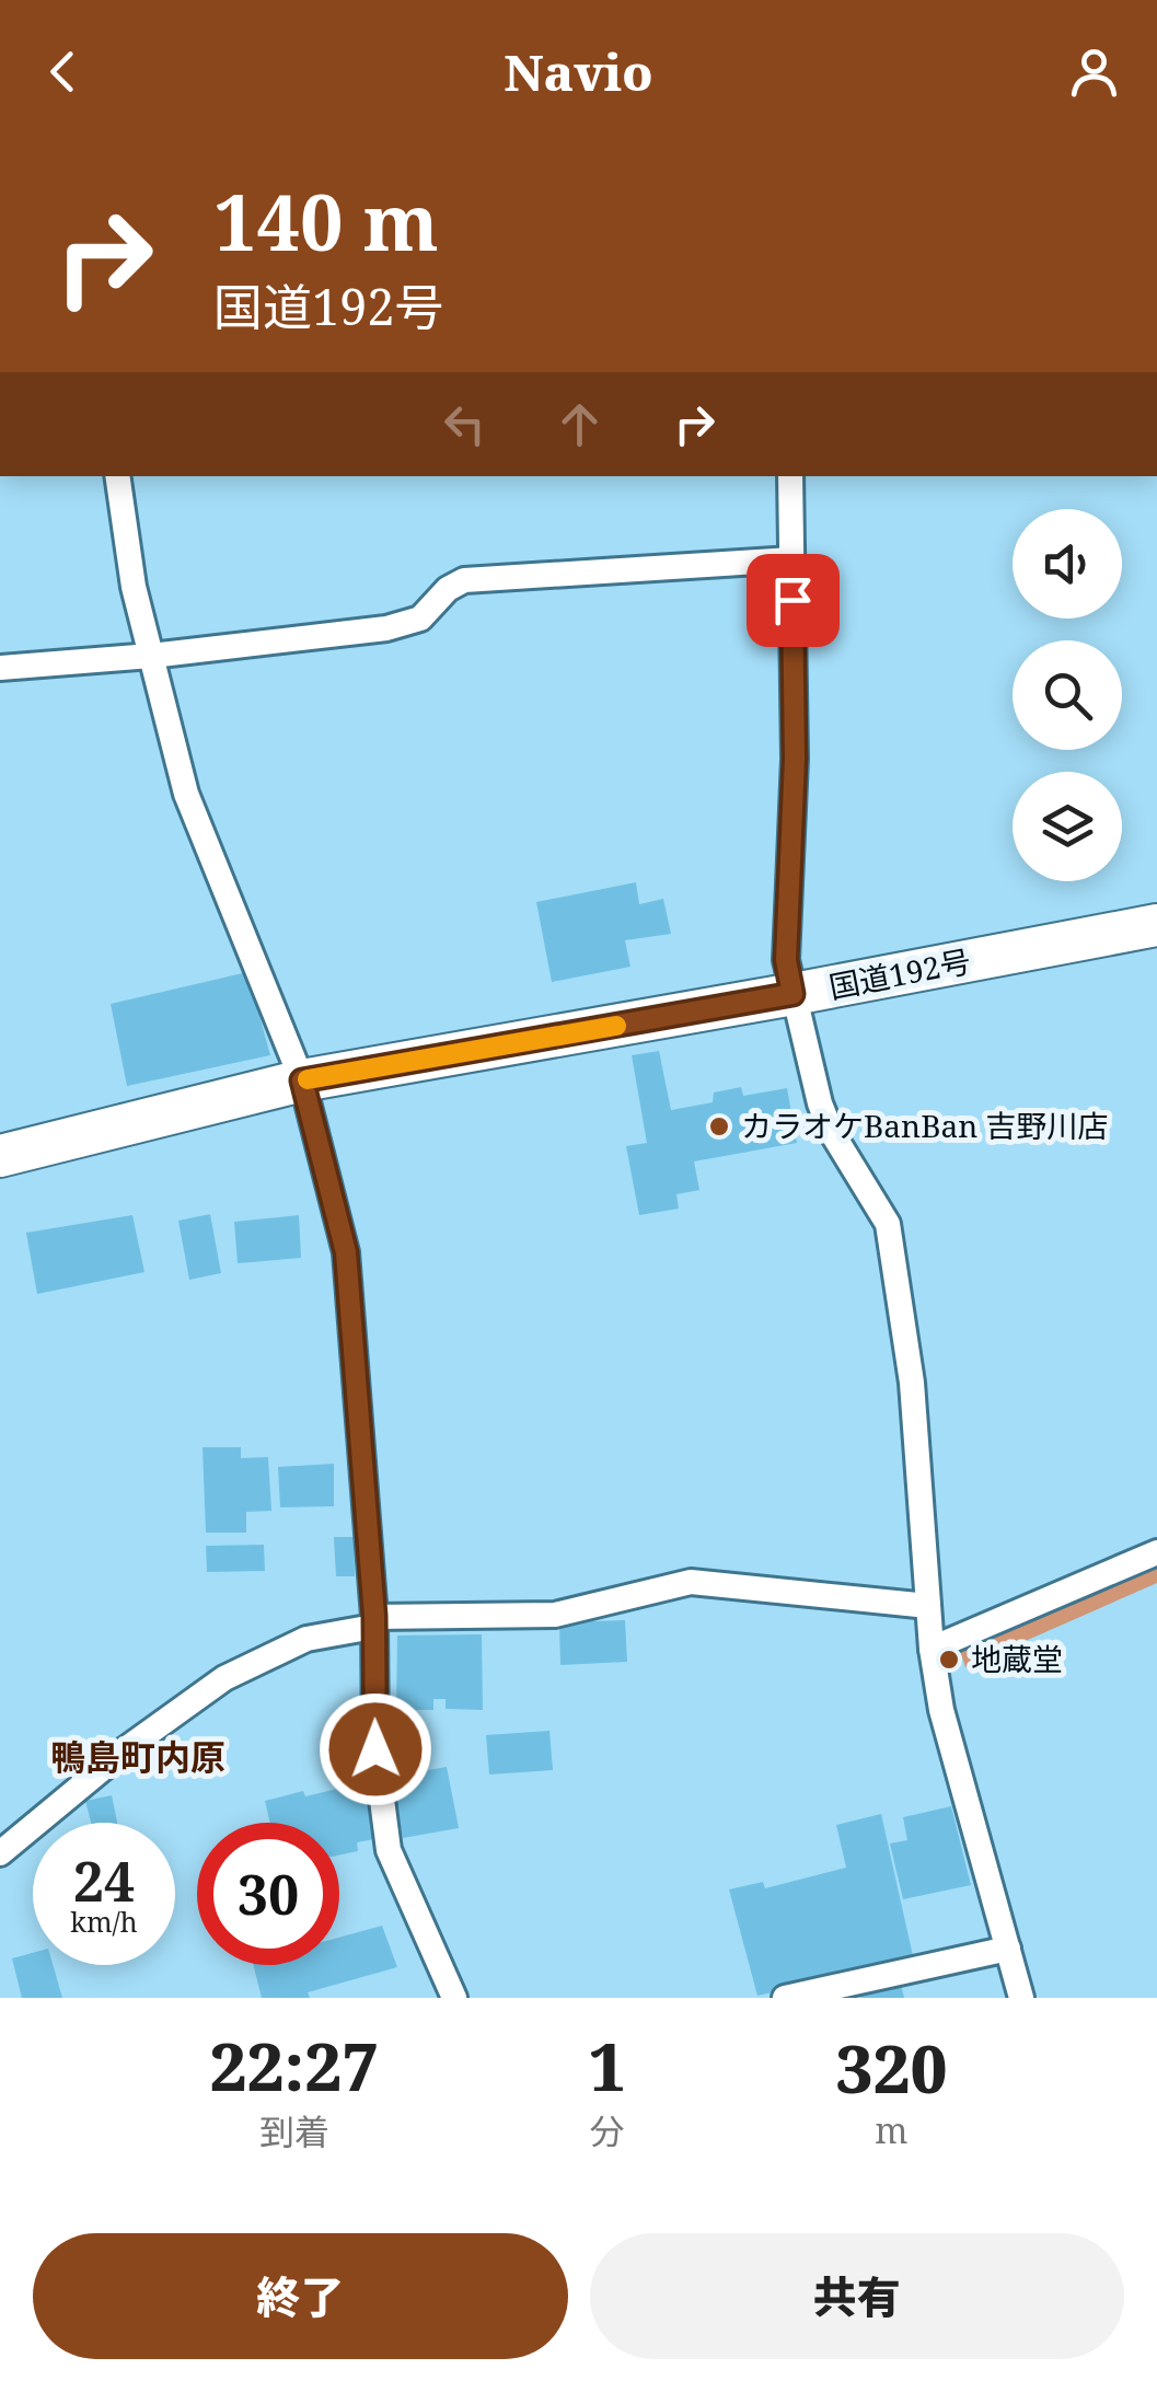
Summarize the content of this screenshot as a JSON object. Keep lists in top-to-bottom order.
{
  "streets": {
    "highway": ["国道192号"]
  },
  "districts": ["鴨島町内原"],
  "places": ["カラオケBanBan 吉野川店", "地蔵堂"],
  "page": {
    "header": "Navio",
    "turn": ["140 m", "国道192号"],
    "speed": "24 km/h",
    "limit": "30",
    "eta": [
      "22:27",
      "到着",
      "1",
      "分",
      "320",
      "m"
    ],
    "buttons": ["終了", "共有"]
  }
}
